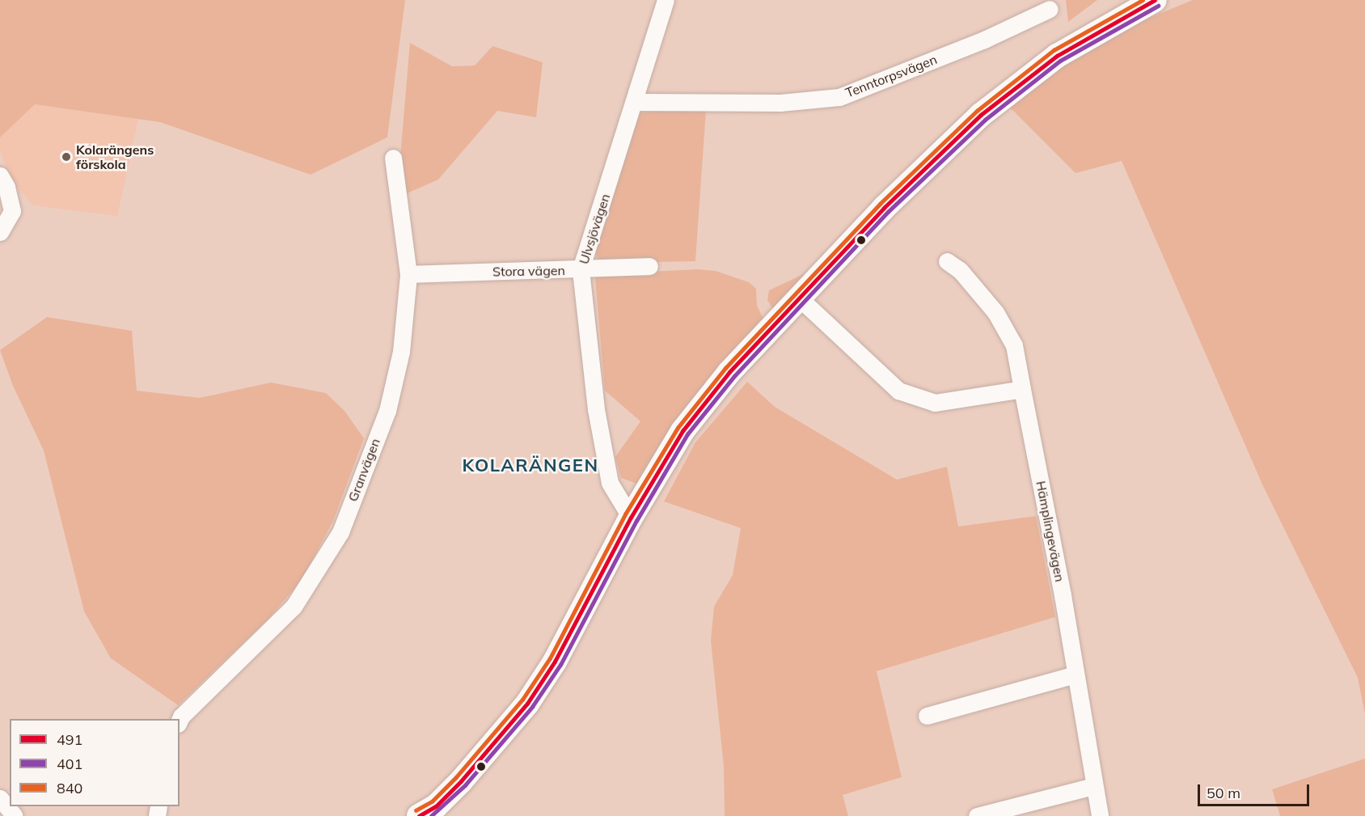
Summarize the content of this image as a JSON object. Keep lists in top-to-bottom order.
{
  "streets": {
    "street": [
      "Tenntorpsvägen",
      "Ulvsjövägen",
      "Stora vägen",
      "Granvägen",
      "Hämplingevägen"
    ]
  },
  "crossings": [
    ["Tenntorpsvägen", "Ulvsjövägen"],
    ["Ulvsjövägen", "Stora vägen"],
    ["Stora vägen", "Granvägen"]
  ],
  "districts": ["KOLARÄNGEN"],
  "places": ["Kolarängens förskola"],
  "lines": ["transit line 491", "transit line 840", "transit line 401"],
  "legend": ["491", "401", "840"],
  "scale_bar": "50 m"
}
